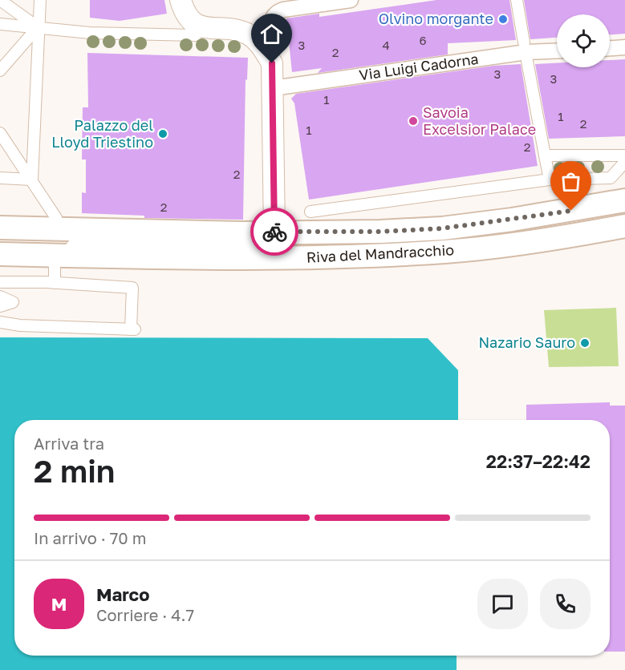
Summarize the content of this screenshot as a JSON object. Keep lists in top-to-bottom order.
{
  "streets": {
    "main road": ["Riva del Mandracchio"],
    "street": ["Via Luigi Cadorna"]
  },
  "places": [
    "Olvino morgante",
    "Savoia Excelsior Palace",
    "Palazzo del Lloyd Triestino",
    "Nazario Sauro"
  ],
  "house_numbers": [
    "6",
    "3",
    "4",
    "2",
    "3",
    "3",
    "1",
    "1",
    "2",
    "1",
    "2",
    "2",
    "2"
  ],
  "page": {
    "heading": ["2 min", "Arriva tra", "22:37–22:42"],
    "panel": ["Marco", "Corriere · 4.7"],
    "bar": "In arrivo · 70 m",
    "round": "M"
  }
}
